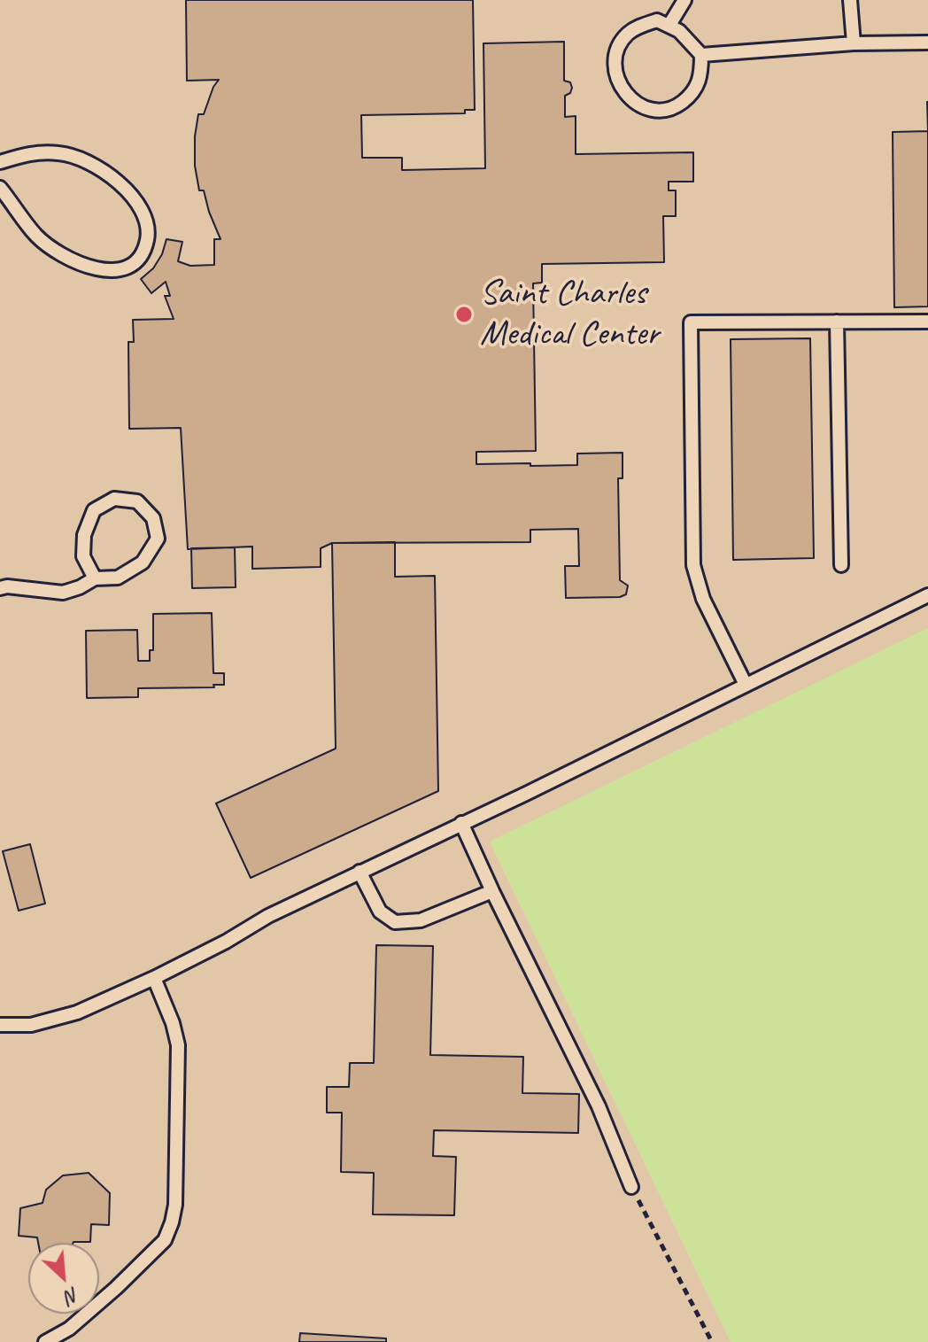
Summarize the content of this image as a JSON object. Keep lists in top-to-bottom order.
{
  "places": ["Saint Charles Medical Center"],
  "north": "bottom right"
}
